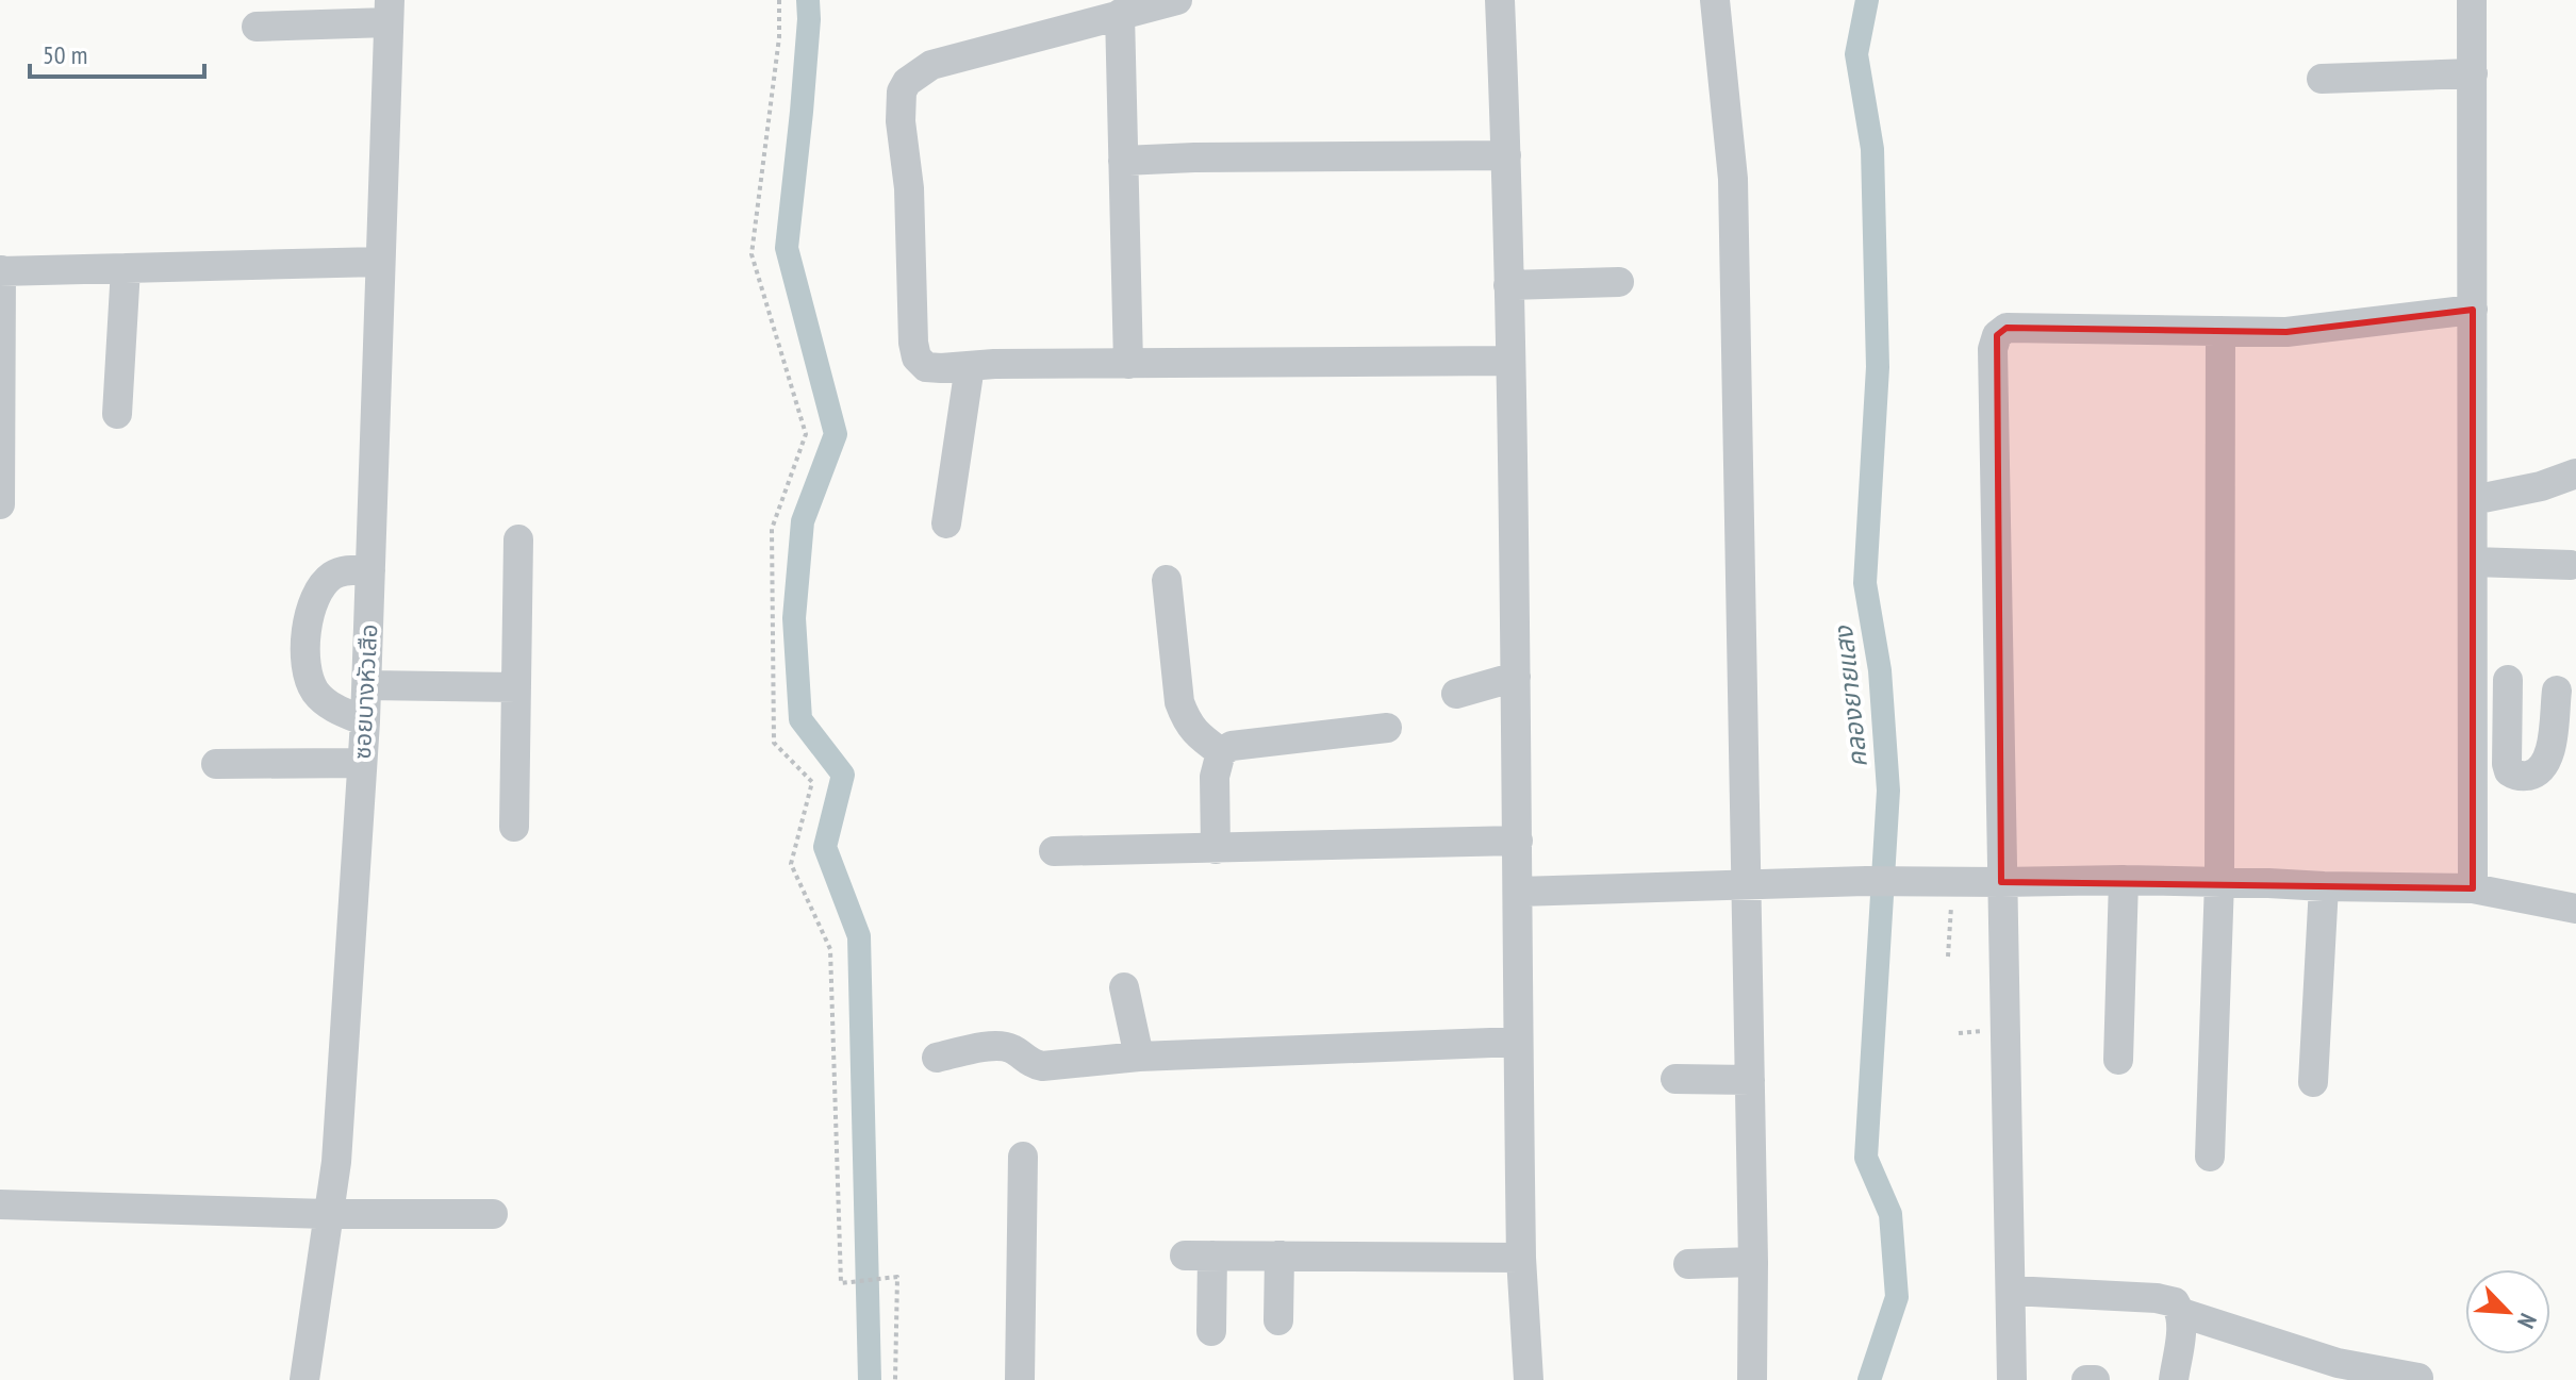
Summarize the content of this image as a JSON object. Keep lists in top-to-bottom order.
{
  "streets": {
    "street": ["ซอยบางหัวเสือ"]
  },
  "water": ["คลองยายแสง"],
  "scale_bar": "50 m",
  "north": "bottom right"
}
